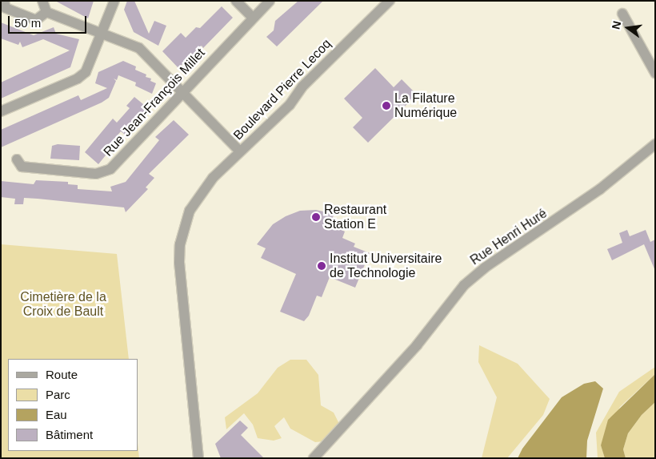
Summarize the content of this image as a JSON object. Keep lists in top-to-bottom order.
{
  "streets": {
    "street": ["Boulevard Pierre Lecoq", "Rue Jean-François Millet", "Rue Henri Huré"]
  },
  "parks": ["Cimetière de la Croix de Bault"],
  "places": ["La Filature Numérique", "Restaurant Station E", "Institut Universitaire de Technologie"],
  "legend": [
    "Route",
    "Parc",
    "Eau",
    "Bâtiment"
  ],
  "scale_bar": "50 m",
  "north": "left"
}
